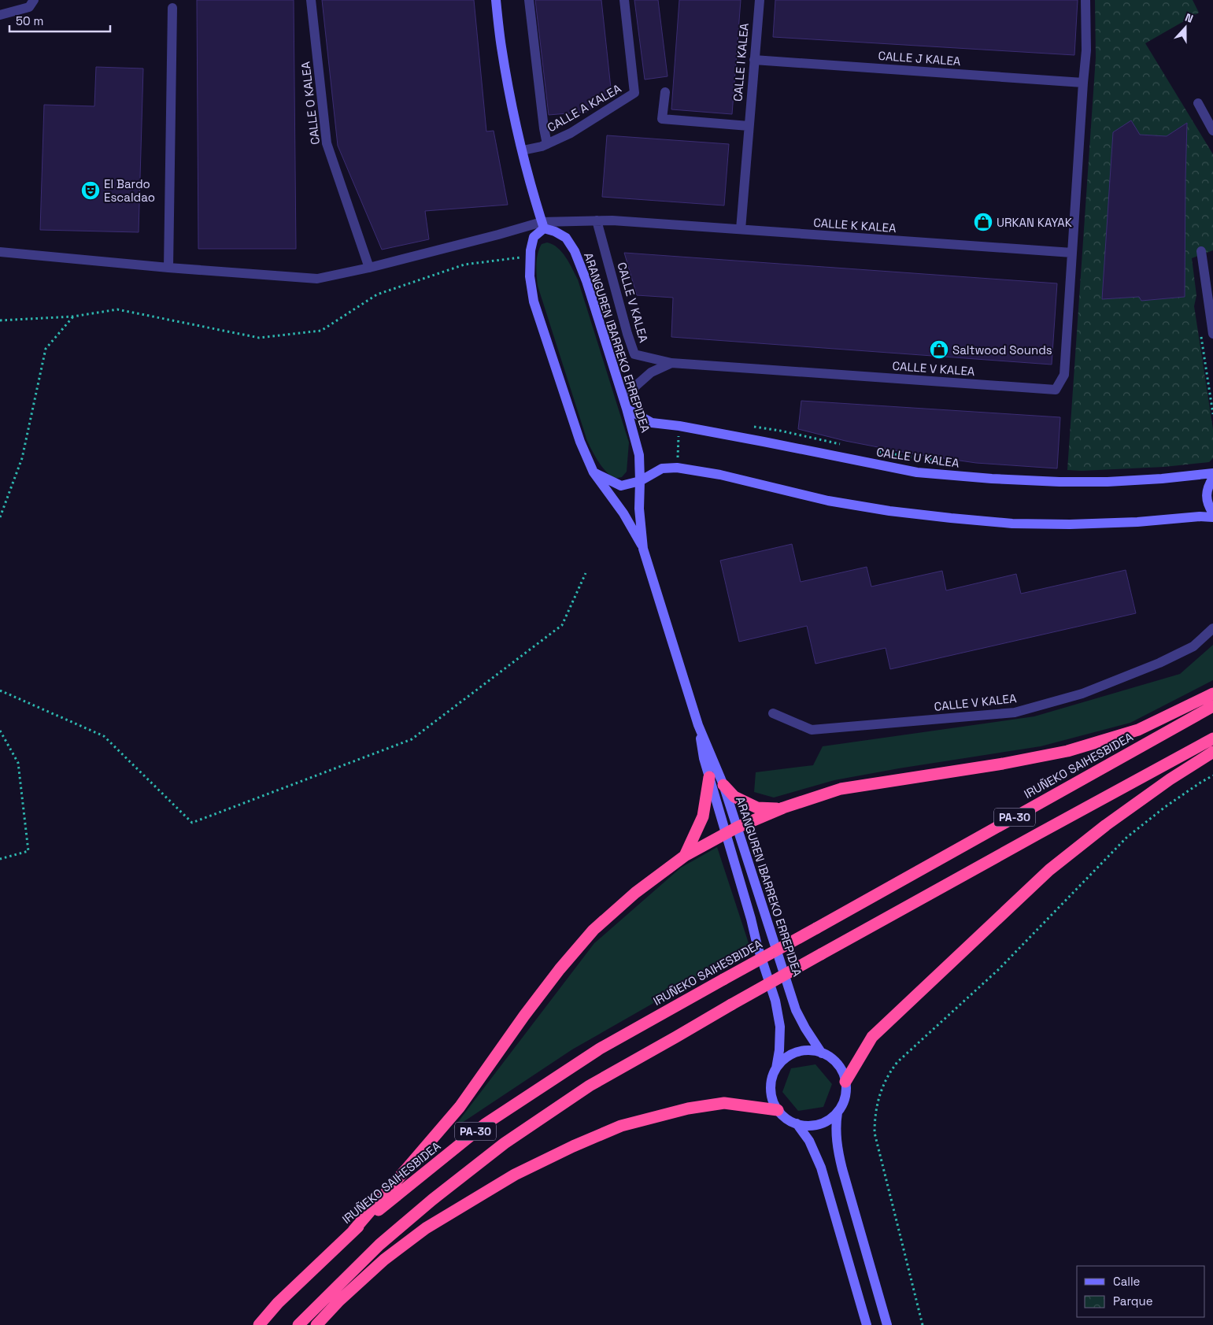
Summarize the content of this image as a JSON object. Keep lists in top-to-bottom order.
{
  "streets": {
    "highway": ["IRUÑEKO SAIHESBIDEA", "PA-30"],
    "street": [
      "CALLE J KALEA",
      "CALLE I KALEA",
      "CALLE O KALEA",
      "CALLE A KALEA",
      "CALLE K KALEA",
      "CALLE V KALEA",
      "ARANGUREN IBARREKO ERREPIDEA",
      "CALLE U KALEA"
    ]
  },
  "crossings": [
    ["CALLE J KALEA", "CALLE I KALEA"],
    ["CALLE I KALEA", "CALLE K KALEA"],
    ["CALLE K KALEA", "CALLE V KALEA"],
    ["CALLE K KALEA", "ARANGUREN IBARREKO ERREPIDEA"],
    ["CALLE V KALEA", "ARANGUREN IBARREKO ERREPIDEA"],
    ["ARANGUREN IBARREKO ERREPIDEA", "CALLE U KALEA"]
  ],
  "places": {
    "theatre": ["El Bardo Escaldao"],
    "shop": ["URKAN KAYAK", "Saltwood Sounds"]
  },
  "legend": ["Calle", "Parque"],
  "scale_bar": "50 m",
  "north": "top"
}
